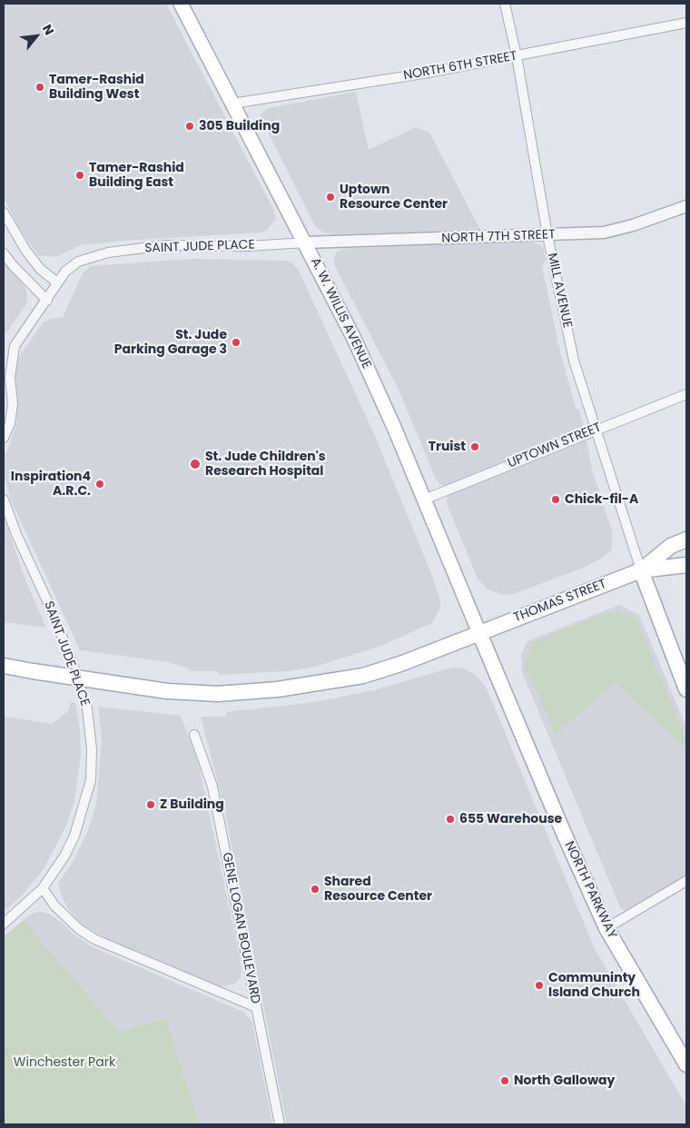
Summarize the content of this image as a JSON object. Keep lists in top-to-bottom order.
{
  "streets": {
    "main road": ["A. W. WILLIS AVENUE", "THOMAS STREET", "NORTH PARKWAY"],
    "street": [
      "NORTH 6TH STREET",
      "NORTH 7TH STREET",
      "SAINT JUDE PLACE",
      "MILL AVENUE",
      "UPTOWN STREET",
      "GENE LOGAN BOULEVARD"
    ]
  },
  "crossings": [
    ["NORTH 6TH STREET", "MILL AVENUE"],
    ["NORTH 6TH STREET", "A. W. WILLIS AVENUE"],
    ["NORTH 7TH STREET", "SAINT JUDE PLACE"],
    ["NORTH 7TH STREET", "MILL AVENUE"],
    ["NORTH 7TH STREET", "A. W. WILLIS AVENUE"],
    ["SAINT JUDE PLACE", "A. W. WILLIS AVENUE"],
    ["MILL AVENUE", "UPTOWN STREET"],
    ["MILL AVENUE", "THOMAS STREET"],
    ["A. W. WILLIS AVENUE", "UPTOWN STREET"],
    ["A. W. WILLIS AVENUE", "THOMAS STREET"],
    ["A. W. WILLIS AVENUE", "NORTH PARKWAY"],
    ["THOMAS STREET", "NORTH PARKWAY"]
  ],
  "parks": ["Winchester Park"],
  "places": [
    "Tamer-Rashid Building West",
    "305 Building",
    "Tamer-Rashid Building East",
    "Uptown Resource Center",
    "St. Jude Parking Garage 3",
    "Truist",
    "St. Jude Children's Research Hospital",
    "Inspiration4 A.R.C.",
    "Chick-fil-A",
    "Z Building",
    "655 Warehouse",
    "Shared Resource Center",
    "Communinty Island Church",
    "North Galloway"
  ],
  "north": "top right"
}
